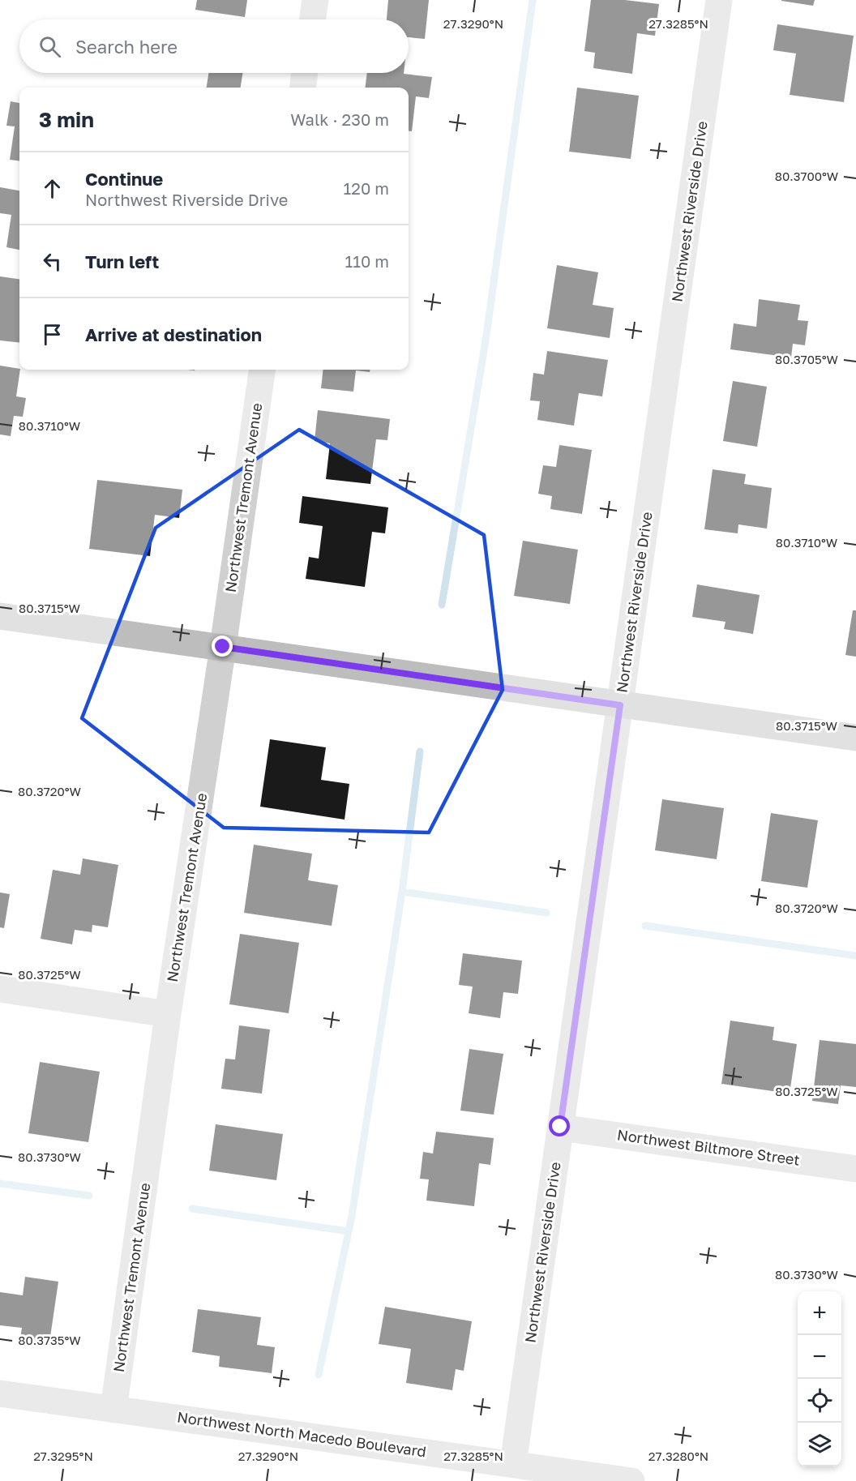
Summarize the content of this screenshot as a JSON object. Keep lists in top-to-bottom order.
{
  "streets": {
    "street": [
      "Northwest Riverside Drive",
      "Northwest Tremont Avenue",
      "Northwest Biltmore Street",
      "Northwest North Macedo Boulevard"
    ]
  },
  "crossings": [
    ["Northwest Riverside Drive", "Northwest Biltmore Street"],
    ["Northwest Riverside Drive", "Northwest North Macedo Boulevard"],
    ["Northwest Tremont Avenue", "Northwest North Macedo Boulevard"]
  ],
  "page": {
    "search": "Search here",
    "heading": ["3 min", "Walk · 230 m"],
    "list": [
      ["Continue", "Northwest Riverside Drive", "120 m"],
      ["Turn left", "110 m"],
      "Arrive at destination"
    ],
    "map_buttons": ["+", "−"]
  },
  "coordinates": [
    "27.3290°N",
    "27.3285°N",
    "80.3700°W",
    "80.3705°W",
    "80.3710°W",
    "80.3715°W",
    "80.3720°W",
    "80.3725°W",
    "80.3730°W",
    "80.3735°W",
    "27.3295°N",
    "27.3280°N"
  ]
}
